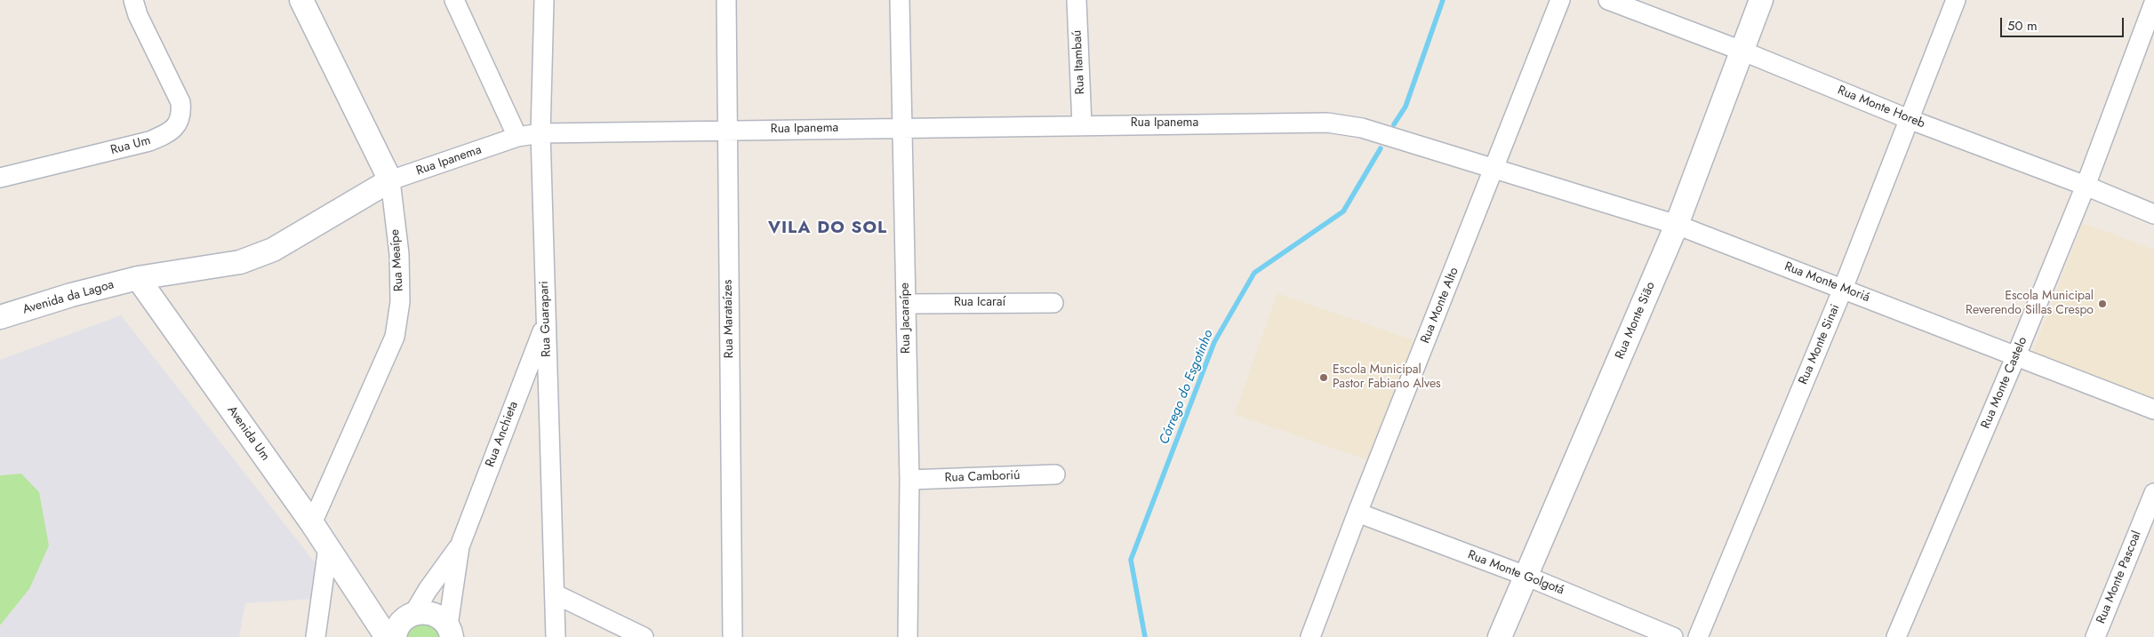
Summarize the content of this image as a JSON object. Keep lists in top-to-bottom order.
{
  "streets": {
    "street": [
      "Rua Itambaú",
      "Rua Monte Horeb",
      "Rua Ipanema",
      "Rua Um",
      "Rua Meaípe",
      "Rua Monte Moriá",
      "Avenida da Lagoa",
      "Rua Icaraí",
      "Rua Monte Alto",
      "Rua Jacaraípe",
      "Rua Guarapari",
      "Rua Marataízes",
      "Rua Monte Sião",
      "Rua Monte Sinai",
      "Rua Monte Castelo",
      "Avenida Um",
      "Rua Anchieta",
      "Rua Camboriú",
      "Rua Monte Golgotá",
      "Rua Monte Pascoal"
    ]
  },
  "crossings": [
    ["Rua Itambaú", "Rua Ipanema"],
    ["Rua Monte Horeb", "Rua Monte Sião"],
    ["Rua Monte Horeb", "Rua Monte Sinai"],
    ["Rua Monte Horeb", "Rua Monte Castelo"],
    ["Rua Ipanema", "Rua Meaípe"],
    ["Rua Ipanema", "Rua Monte Moriá"],
    ["Rua Ipanema", "Avenida da Lagoa"],
    ["Rua Ipanema", "Rua Monte Alto"],
    ["Rua Ipanema", "Rua Jacaraípe"],
    ["Rua Ipanema", "Rua Guarapari"],
    ["Rua Ipanema", "Rua Marataízes"],
    ["Rua Ipanema", "Avenida Um"],
    ["Rua Meaípe", "Avenida Um"],
    ["Rua Monte Moriá", "Rua Monte Alto"],
    ["Rua Monte Moriá", "Rua Monte Sião"],
    ["Rua Monte Moriá", "Rua Monte Sinai"],
    ["Rua Monte Moriá", "Rua Monte Castelo"],
    ["Avenida da Lagoa", "Avenida Um"],
    ["Rua Icaraí", "Rua Jacaraípe"],
    ["Rua Monte Alto", "Rua Monte Golgotá"],
    ["Rua Jacaraípe", "Rua Camboriú"],
    ["Rua Guarapari", "Rua Anchieta"],
    ["Rua Monte Sião", "Rua Monte Golgotá"],
    ["Avenida Um", "Rua Anchieta"]
  ],
  "districts": ["VILA DO SOL"],
  "water": ["Córrego do Esgotinho"],
  "places": ["Escola Municipal Reverendo Sillas Crespo", "Escola Municipal Pastor Fabiano Alves"],
  "scale_bar": "50 m"
}
